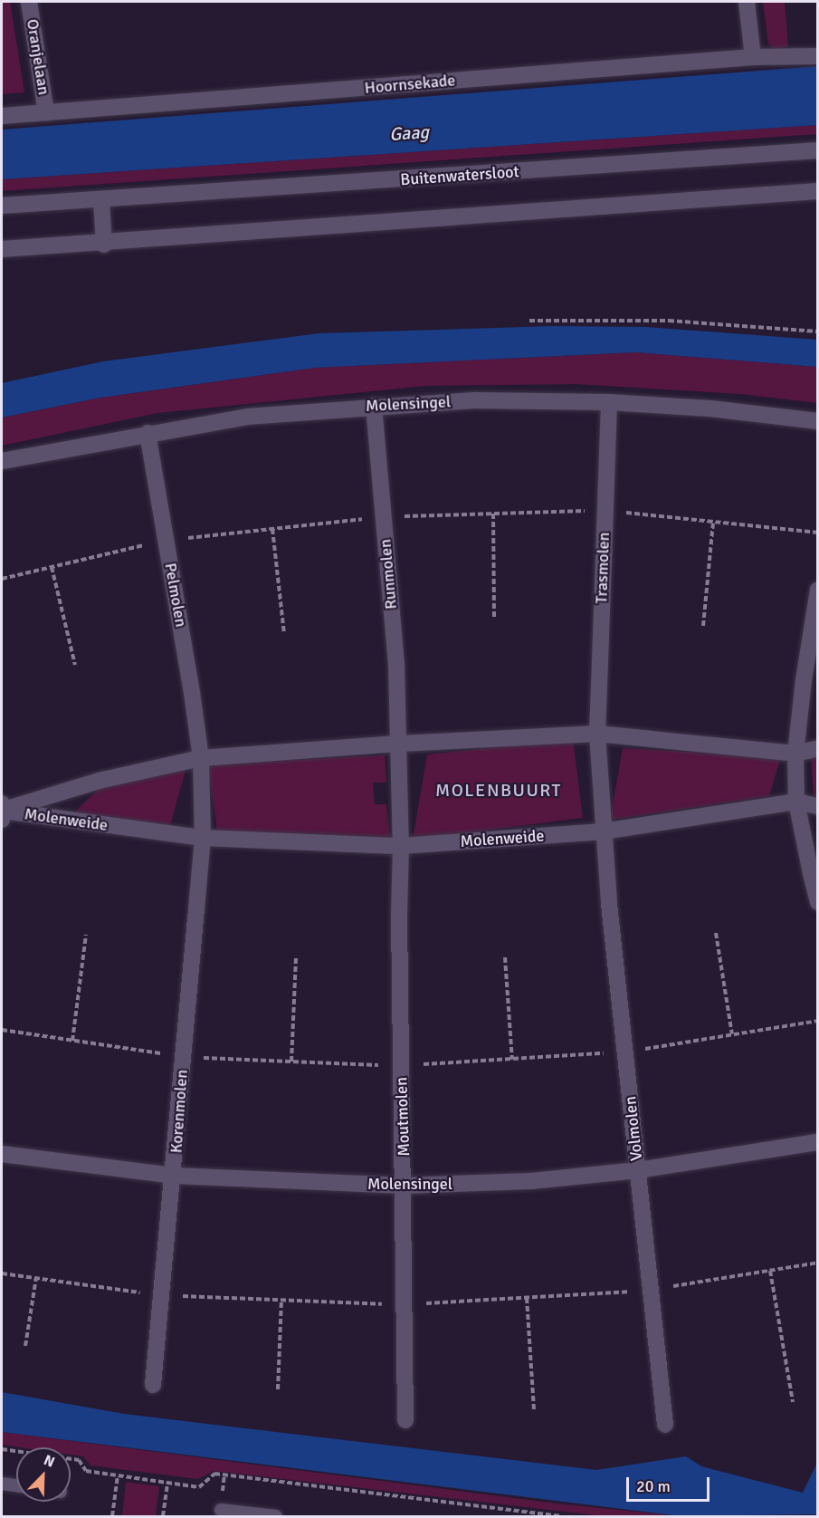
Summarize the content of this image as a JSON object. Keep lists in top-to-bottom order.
{
  "streets": {
    "street": [
      "Oranjelaan",
      "Hoornsekade",
      "Buitenwatersloot",
      "Molensingel",
      "Trasmolen",
      "Runmolen",
      "Pelmolen",
      "Molenweide",
      "Korenmolen",
      "Moutmolen",
      "Volmolen"
    ]
  },
  "crossings": [
    ["Oranjelaan", "Hoornsekade"],
    ["Molensingel", "Trasmolen"],
    ["Molensingel", "Runmolen"],
    ["Molensingel", "Pelmolen"],
    ["Molensingel", "Korenmolen"],
    ["Molensingel", "Moutmolen"],
    ["Molensingel", "Volmolen"],
    ["Trasmolen", "Molenweide"],
    ["Runmolen", "Molenweide"],
    ["Pelmolen", "Molenweide"],
    ["Molenweide", "Korenmolen"],
    ["Molenweide", "Moutmolen"],
    ["Molenweide", "Volmolen"]
  ],
  "districts": ["MOLENBUURT"],
  "water": ["Gaag"],
  "scale_bar": "20 m",
  "north": "top right"
}
